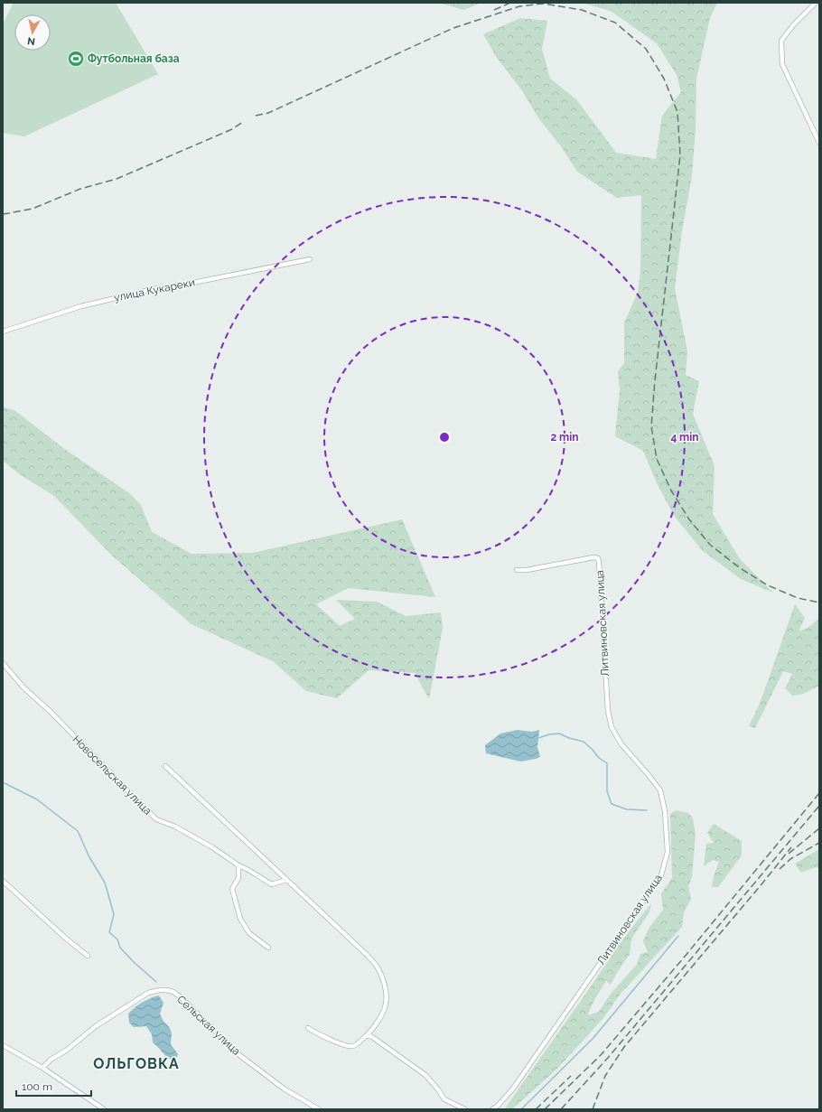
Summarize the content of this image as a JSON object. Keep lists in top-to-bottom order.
{
  "streets": {
    "street": [
      "улица Кукареки",
      "Литвиновская улица",
      "Новосельская улица",
      "Сельская улица"
    ]
  },
  "districts": ["ОЛЬГОВКА"],
  "places": {
    "sports": ["Футбольная база"]
  },
  "scale_bar": "100 m",
  "north": "bottom",
  "rings": ["2 min", "4 min"]
}
